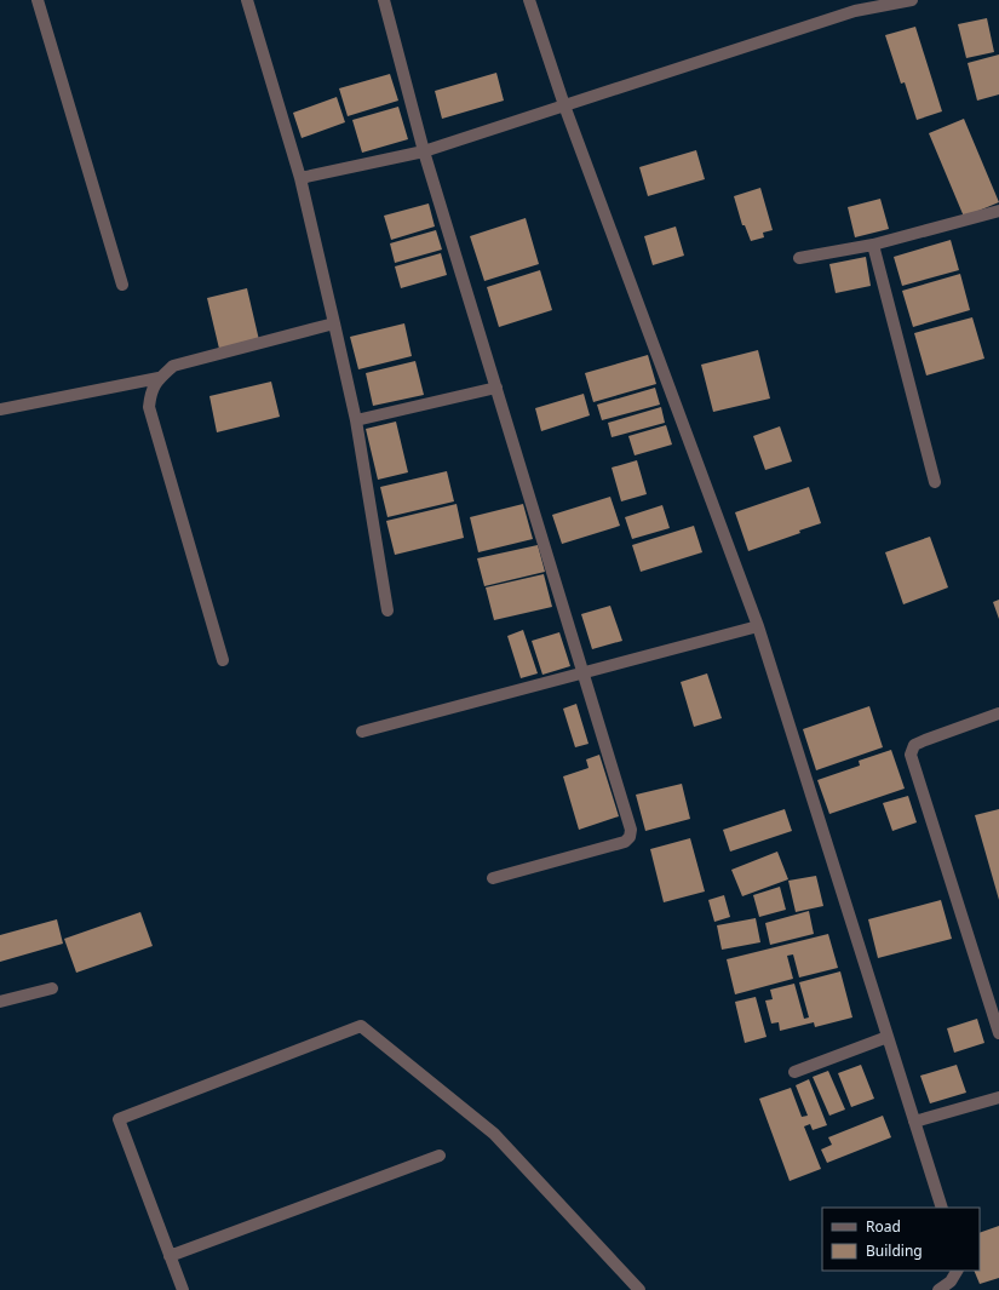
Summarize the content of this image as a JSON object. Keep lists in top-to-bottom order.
{
  "legend": ["Road", "Building"]
}
